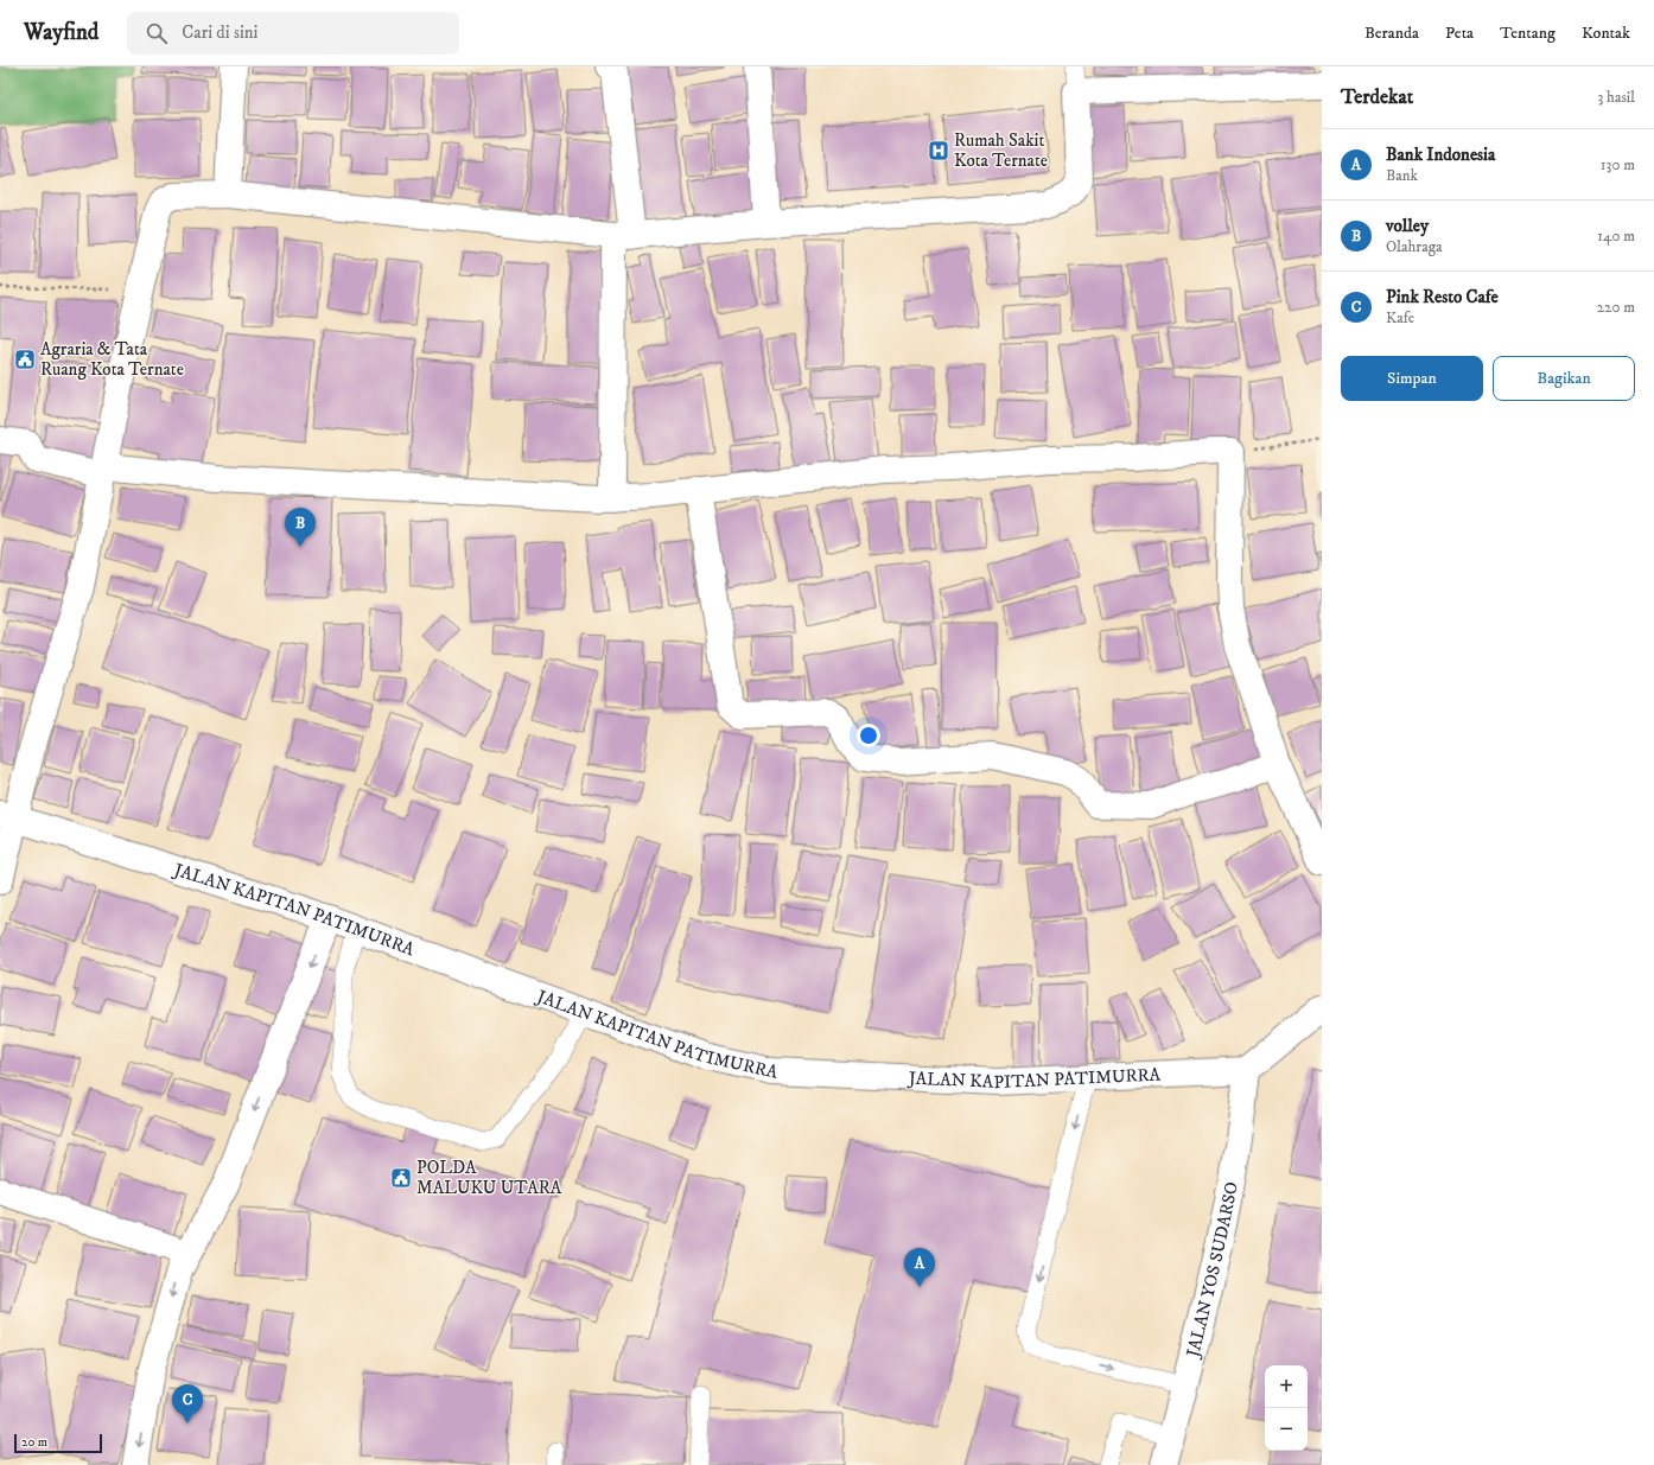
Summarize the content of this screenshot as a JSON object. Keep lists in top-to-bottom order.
{
  "streets": {
    "street": ["JALAN KAPITAN PATIMURRA", "JALAN YOS SUDARSO"]
  },
  "crossings": [
    ["JALAN KAPITAN PATIMURRA", "JALAN YOS SUDARSO"]
  ],
  "places": {
    "hospital": ["Rumah Sakit Kota Ternate"],
    "public building": ["Agraria & Tata Ruang Kota Ternate", "POLDA MALUKU UTARA"]
  },
  "scale_bar": "20 m",
  "page": {
    "header": "Wayfind",
    "search": "Cari di sini",
    "nav": [
      "Beranda",
      "Peta",
      "Tentang",
      "Kontak"
    ],
    "heading": ["Terdekat", "3 hasil"],
    "list": [
      {
        "mark": "A",
        "name": "Bank Indonesia",
        "note": "Bank",
        "value": "130 m"
      },
      {
        "mark": "B",
        "name": "volley",
        "note": "Olahraga",
        "value": "140 m"
      },
      {
        "mark": "C",
        "name": "Pink Resto Cafe",
        "note": "Kafe",
        "value": "220 m"
      }
    ],
    "buttons": ["Simpan", "Bagikan"],
    "pins": ["B", "A", "C"],
    "map_buttons": ["+", "−"],
    "scale": "20 m"
  }
}
